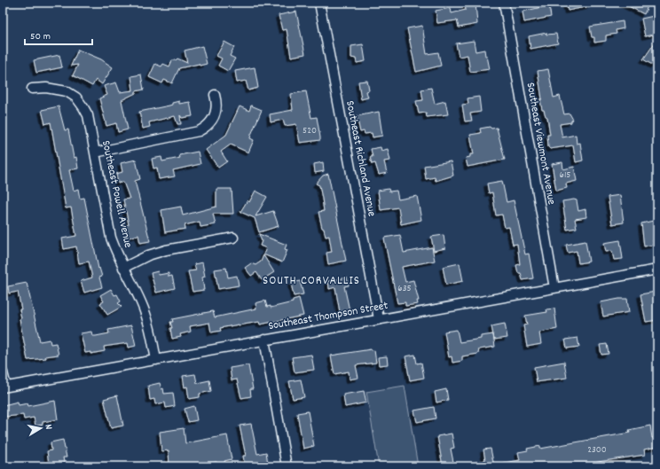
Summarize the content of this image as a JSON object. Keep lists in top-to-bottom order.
{
  "streets": {
    "street": [
      "Southeast Viewmont Avenue",
      "Southeast Richland Avenue",
      "Southeast Powell Avenue",
      "Southeast Thompson Street"
    ]
  },
  "crossings": [
    ["Southeast Viewmont Avenue", "Southeast Thompson Street"],
    ["Southeast Richland Avenue", "Southeast Thompson Street"],
    ["Southeast Powell Avenue", "Southeast Thompson Street"]
  ],
  "districts": ["SOUTH CORVALLIS"],
  "house_numbers": [
    "520",
    "615",
    "635",
    "2300"
  ],
  "scale_bar": "50 m",
  "north": "right"
}
